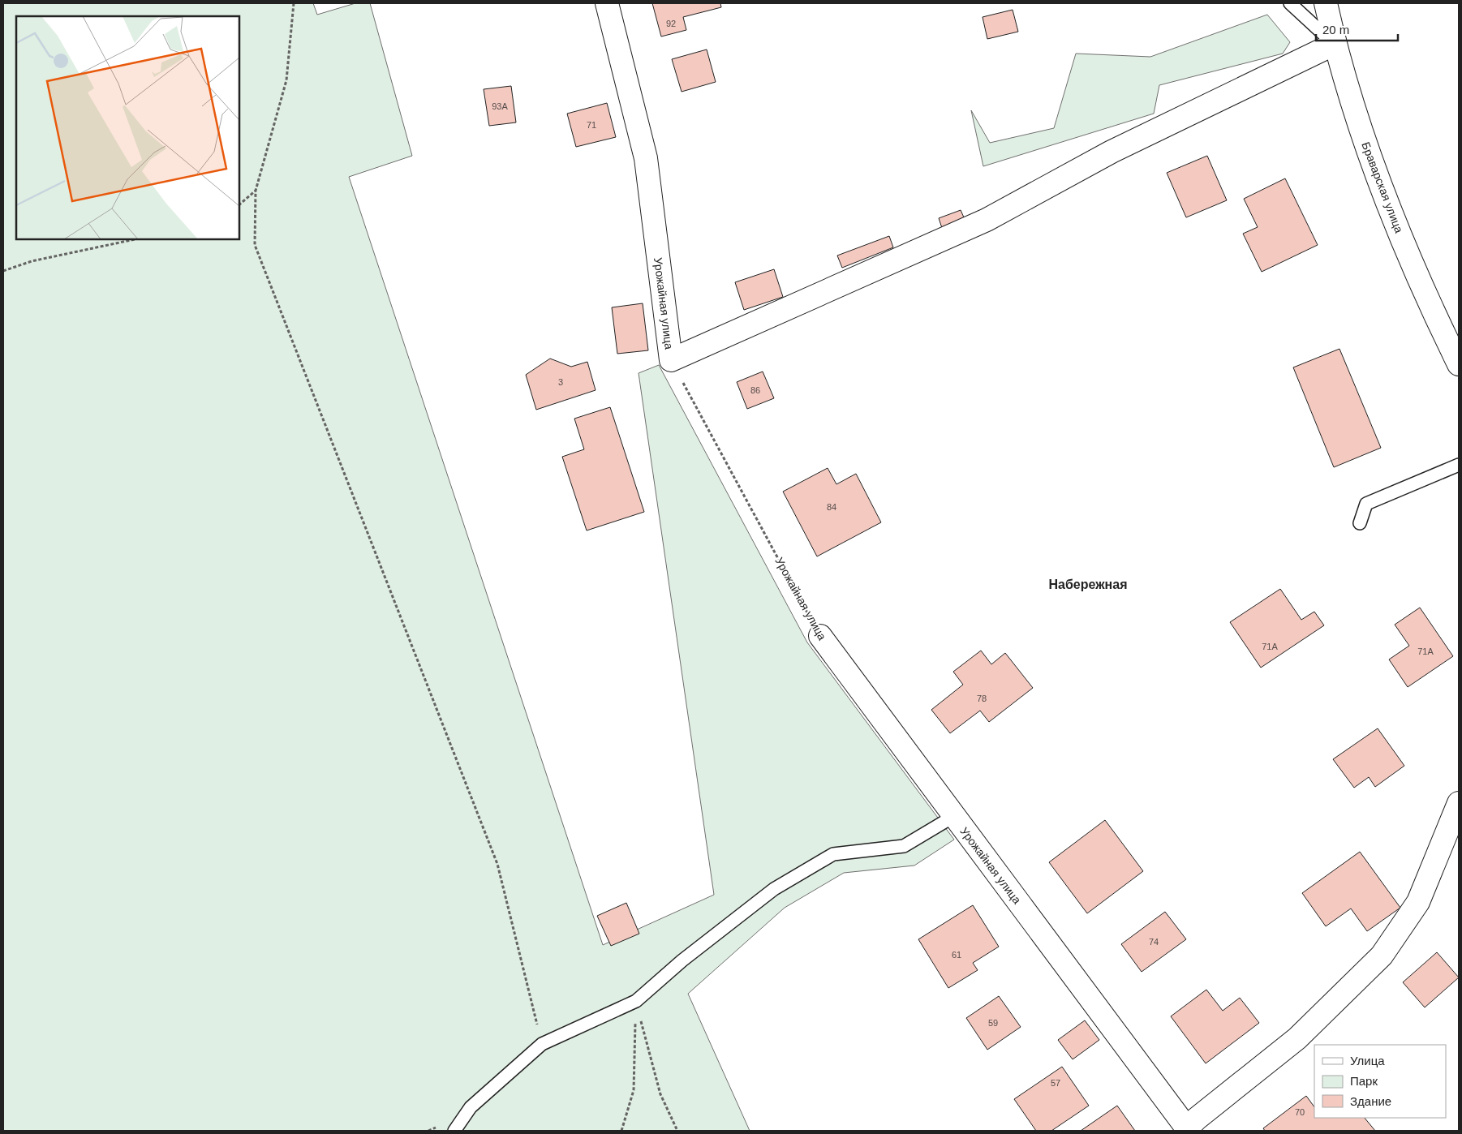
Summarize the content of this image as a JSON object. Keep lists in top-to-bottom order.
{
  "streets": {
    "street": ["Браварская улица", "Урожайная улица"]
  },
  "districts": ["Набережная"],
  "house_numbers": [
    "92",
    "93А",
    "71",
    "3",
    "86",
    "84",
    "71А",
    "71А",
    "78",
    "74",
    "61",
    "59",
    "57",
    "70"
  ],
  "legend": ["Улица", "Парк", "Здание"],
  "scale_bar": "20 m"
}
